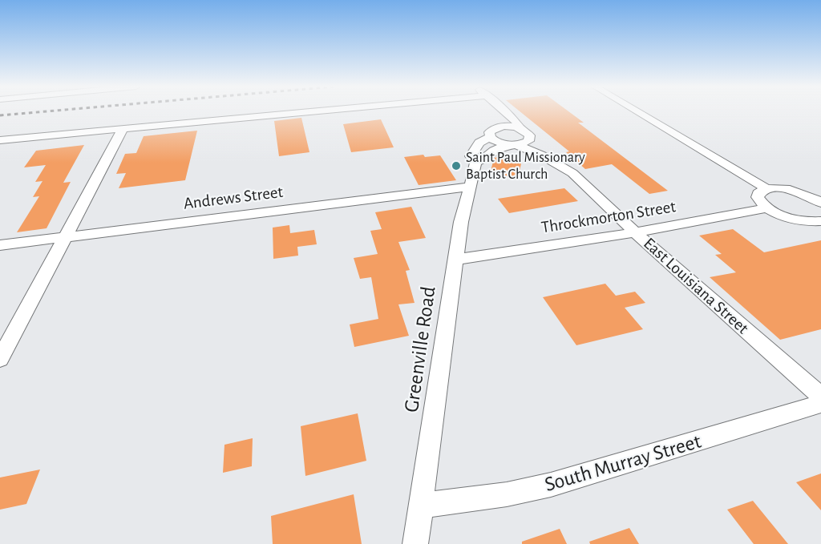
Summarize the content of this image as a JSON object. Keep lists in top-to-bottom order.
{
  "streets": {
    "street": [
      "Andrews Street",
      "Throckmorton Street",
      "East Louisiana Street",
      "Greenville Road",
      "South Murray Street"
    ]
  },
  "crossings": [
    ["Andrews Street", "Greenville Road"],
    ["Throckmorton Street", "East Louisiana Street"],
    ["Throckmorton Street", "Greenville Road"],
    ["East Louisiana Street", "Greenville Road"],
    ["Greenville Road", "South Murray Street"]
  ],
  "places": ["Saint Paul Missionary Baptist Church"]
}
